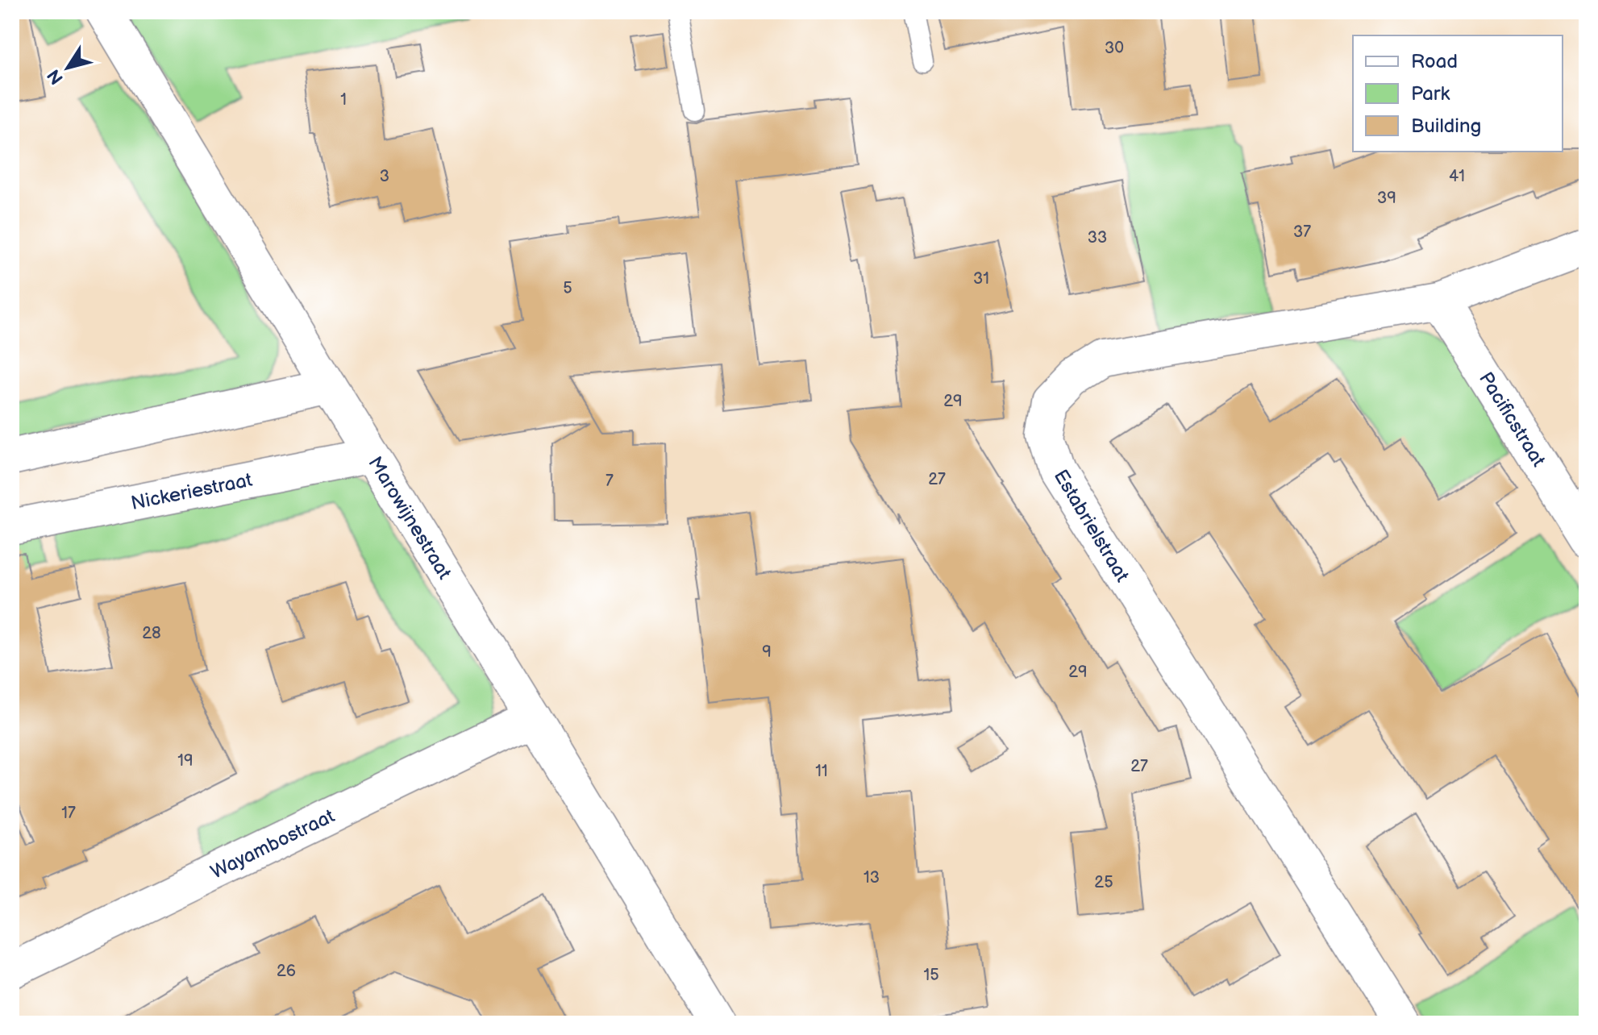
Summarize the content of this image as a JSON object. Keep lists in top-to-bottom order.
{
  "streets": {
    "street": [
      "Pacificstraat",
      "Nickeriestraat",
      "Marowijnestraat",
      "Estabrielstraat",
      "Wayambostraat"
    ]
  },
  "crossings": [
    ["Pacificstraat", "Estabrielstraat"],
    ["Nickeriestraat", "Marowijnestraat"],
    ["Marowijnestraat", "Wayambostraat"]
  ],
  "house_numbers": [
    "30",
    "1",
    "3",
    "41",
    "39",
    "37",
    "33",
    "31",
    "5",
    "29",
    "27",
    "7",
    "28",
    "9",
    "29",
    "19",
    "27",
    "11",
    "17",
    "13",
    "25",
    "26",
    "15"
  ],
  "legend": ["Road", "Park", "Building"],
  "north": "bottom left"
}
